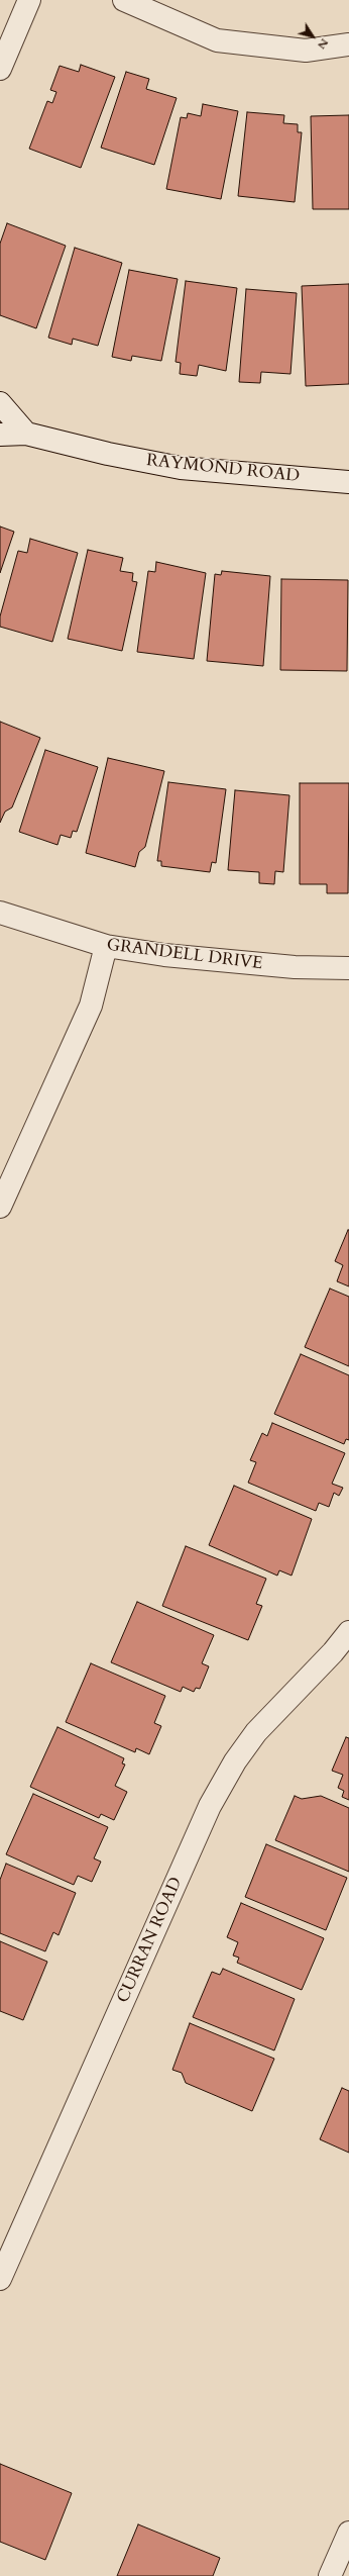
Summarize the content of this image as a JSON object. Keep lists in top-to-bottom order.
{
  "streets": {
    "street": ["RAYMOND ROAD", "GRANDELL DRIVE", "CURRAN ROAD"]
  },
  "north": "bottom right"
}
